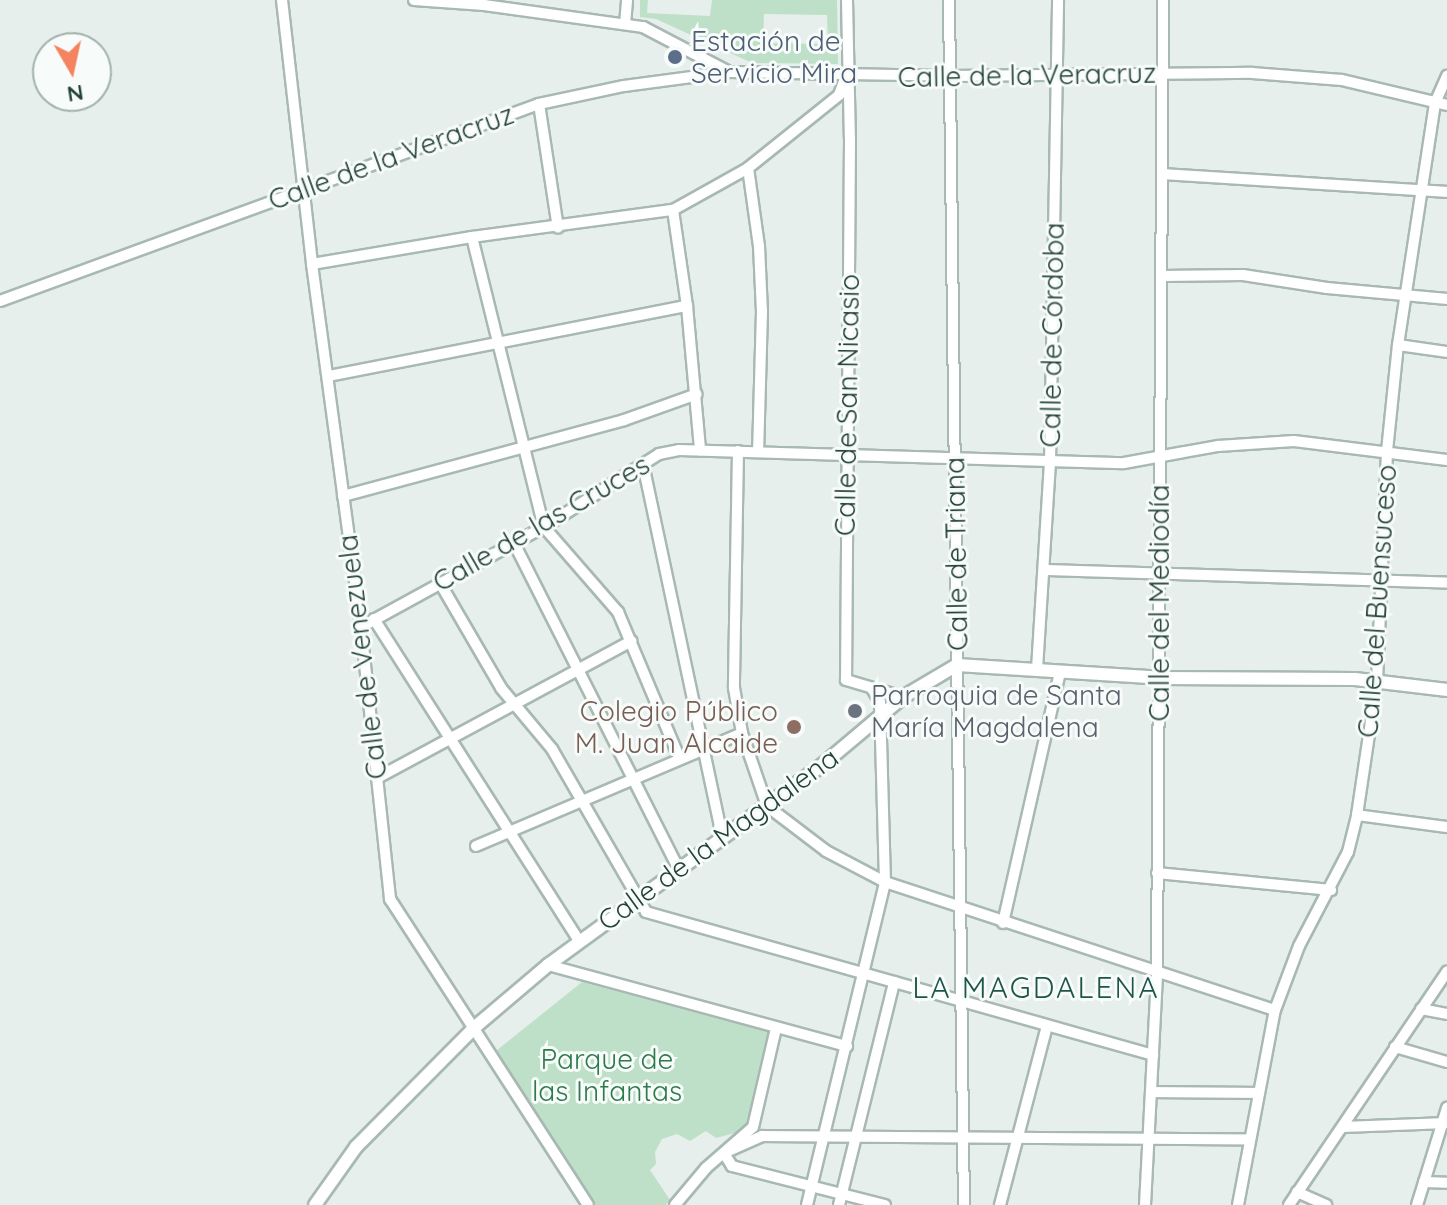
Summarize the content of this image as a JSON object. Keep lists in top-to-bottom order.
{
  "streets": {
    "street": [
      "Calle de la Veracruz",
      "Calle de Córdoba",
      "Calle de San Nicasio",
      "Calle de las Cruces",
      "Calle de Triana",
      "Calle del Buensuceso",
      "Calle del Mediodía",
      "Calle de Venezuela",
      "Calle de la Magdalena"
    ]
  },
  "crossings": [
    ["Calle de la Veracruz", "Calle de Córdoba"],
    ["Calle de la Veracruz", "Calle de Triana"],
    ["Calle de la Veracruz", "Calle del Buensuceso"],
    ["Calle de la Veracruz", "Calle del Mediodía"],
    ["Calle de la Veracruz", "Calle de Venezuela"],
    ["Calle de Córdoba", "Calle de las Cruces"],
    ["Calle de San Nicasio", "Calle de las Cruces"],
    ["Calle de las Cruces", "Calle de Triana"],
    ["Calle de las Cruces", "Calle del Buensuceso"],
    ["Calle de las Cruces", "Calle del Mediodía"],
    ["Calle de las Cruces", "Calle de Venezuela"],
    ["Calle de Triana", "Calle de la Magdalena"],
    ["Calle de Venezuela", "Calle de la Magdalena"]
  ],
  "districts": ["LA MAGDALENA"],
  "parks": ["Parque de las Infantas"],
  "places": ["Estación de Servicio Mira", "Parroquia de Santa María Magdalena", "Colegio Público M. Juan Alcaide"],
  "north": "bottom"
}
